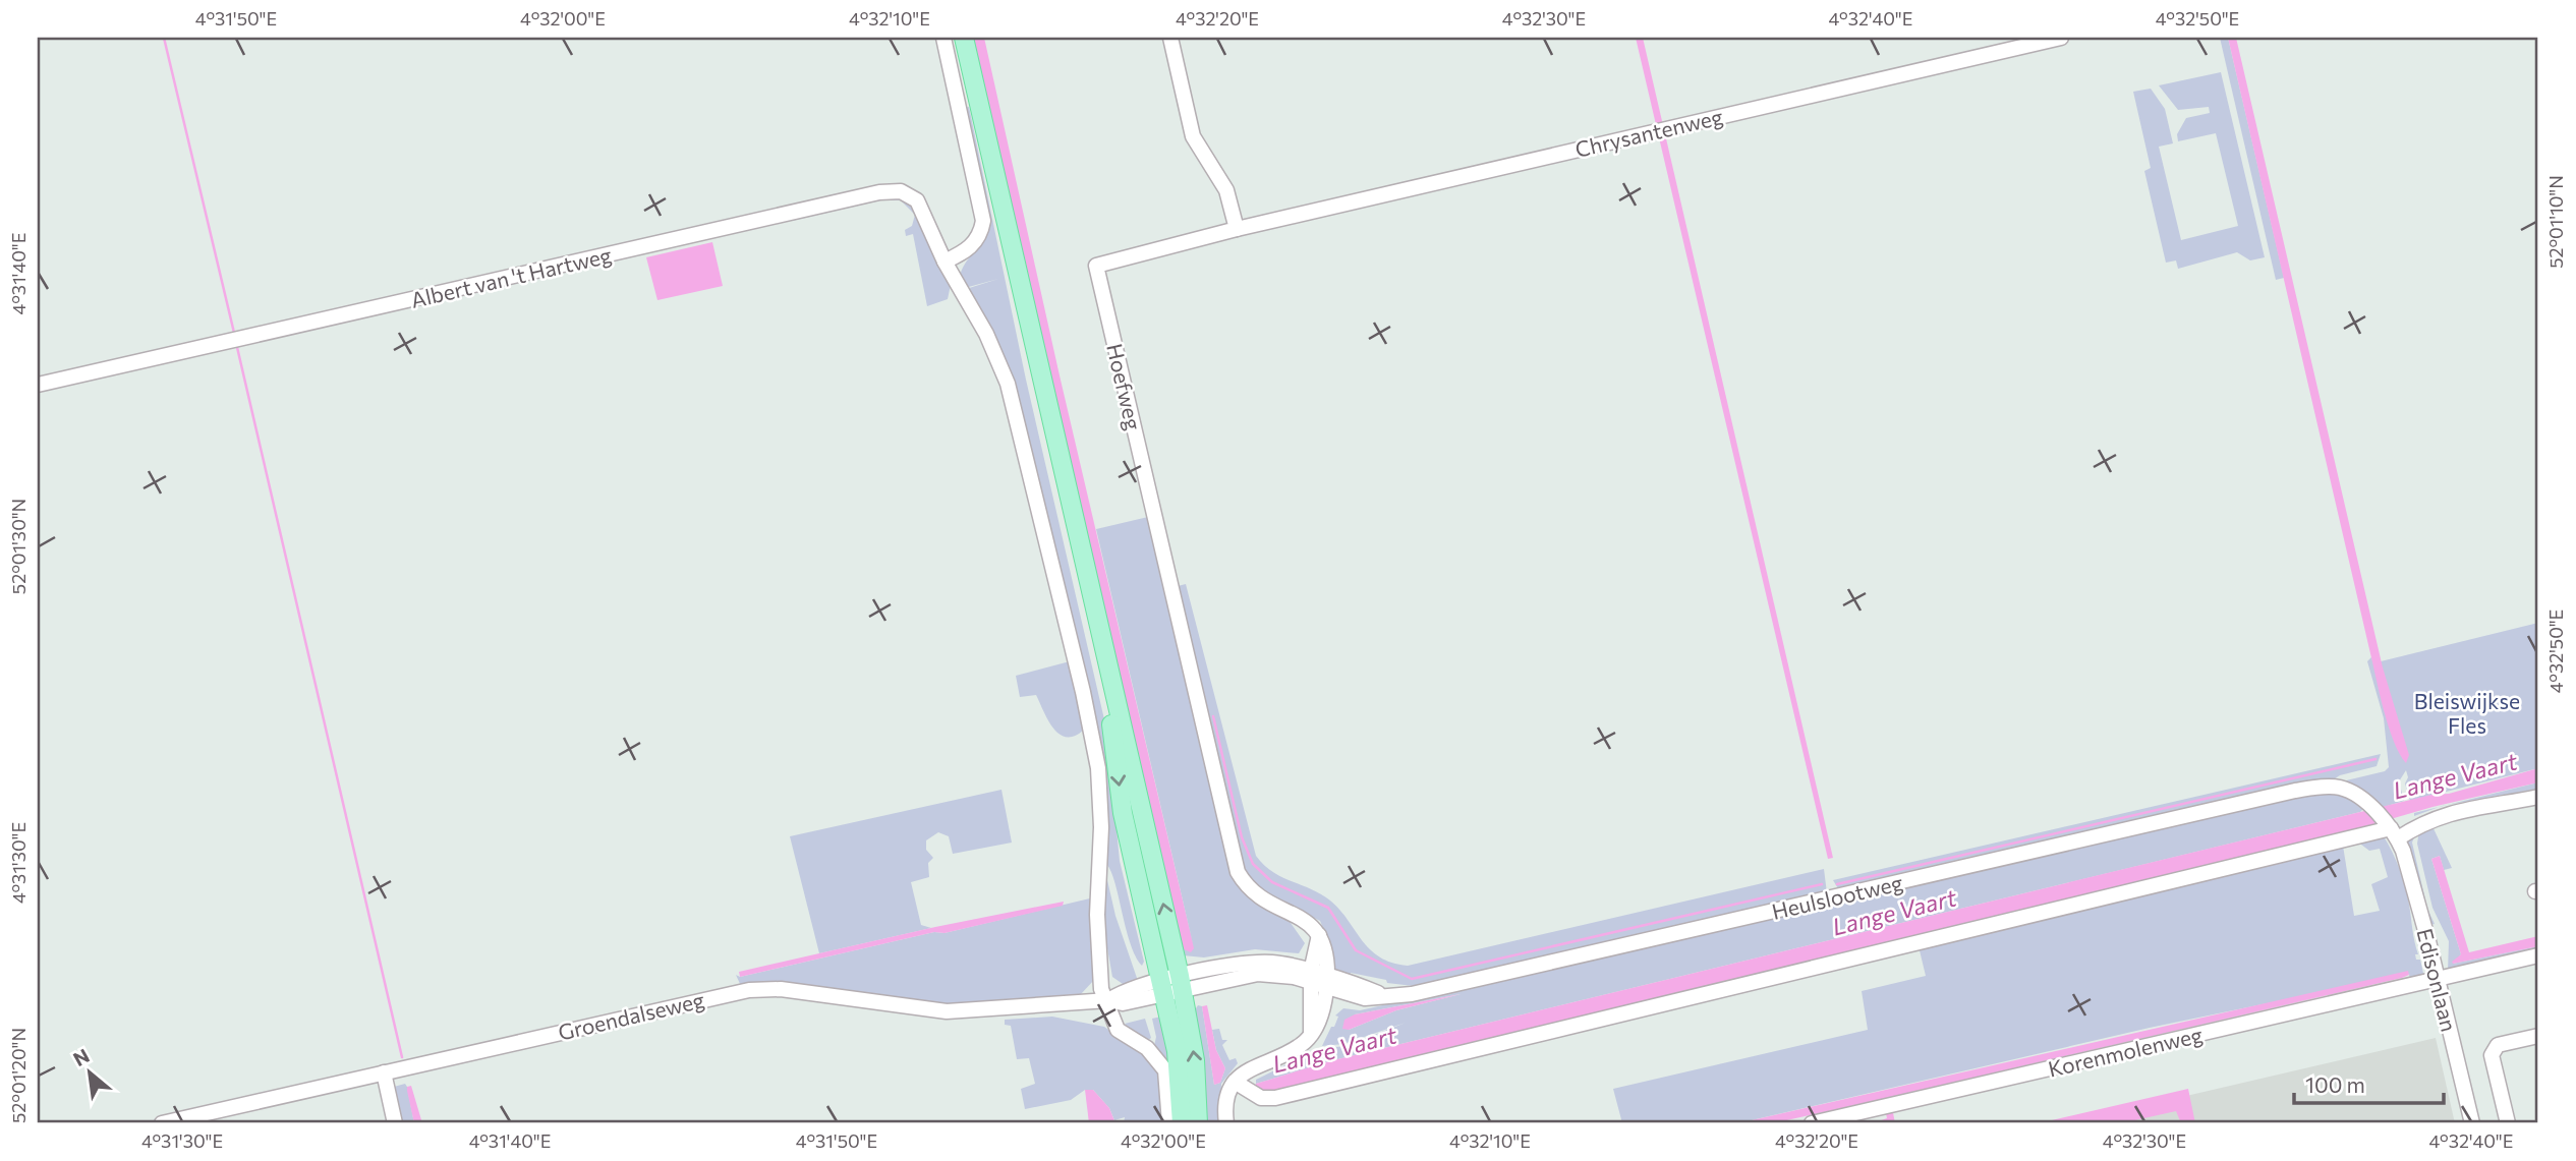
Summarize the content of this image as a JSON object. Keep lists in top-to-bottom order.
{
  "streets": {
    "street": [
      "Chrysantenweg",
      "Albert van 't Hartweg",
      "Hoefweg",
      "Heulslootweg",
      "Edisonlaan",
      "Groendalseweg",
      "Korenmolenweg"
    ]
  },
  "crossings": [
    ["Chrysantenweg", "Hoefweg"],
    ["Heulslootweg", "Edisonlaan"],
    ["Heulslootweg", "Groendalseweg"],
    ["Edisonlaan", "Korenmolenweg"]
  ],
  "water": ["Lange Vaart"],
  "parks": ["Bleiswijkse Fles"],
  "scale_bar": "100 m",
  "north": "top left",
  "coordinates": [
    "4°31'50\"E",
    "4°32'00\"E",
    "4°32'10\"E",
    "4°32'20\"E",
    "4°32'30\"E",
    "4°32'40\"E",
    "4°32'50\"E",
    "52°01'10\"N",
    "4°31'40\"E",
    "52°01'30\"N",
    "4°31'30\"E",
    "52°01'20\"N"
  ]
}
